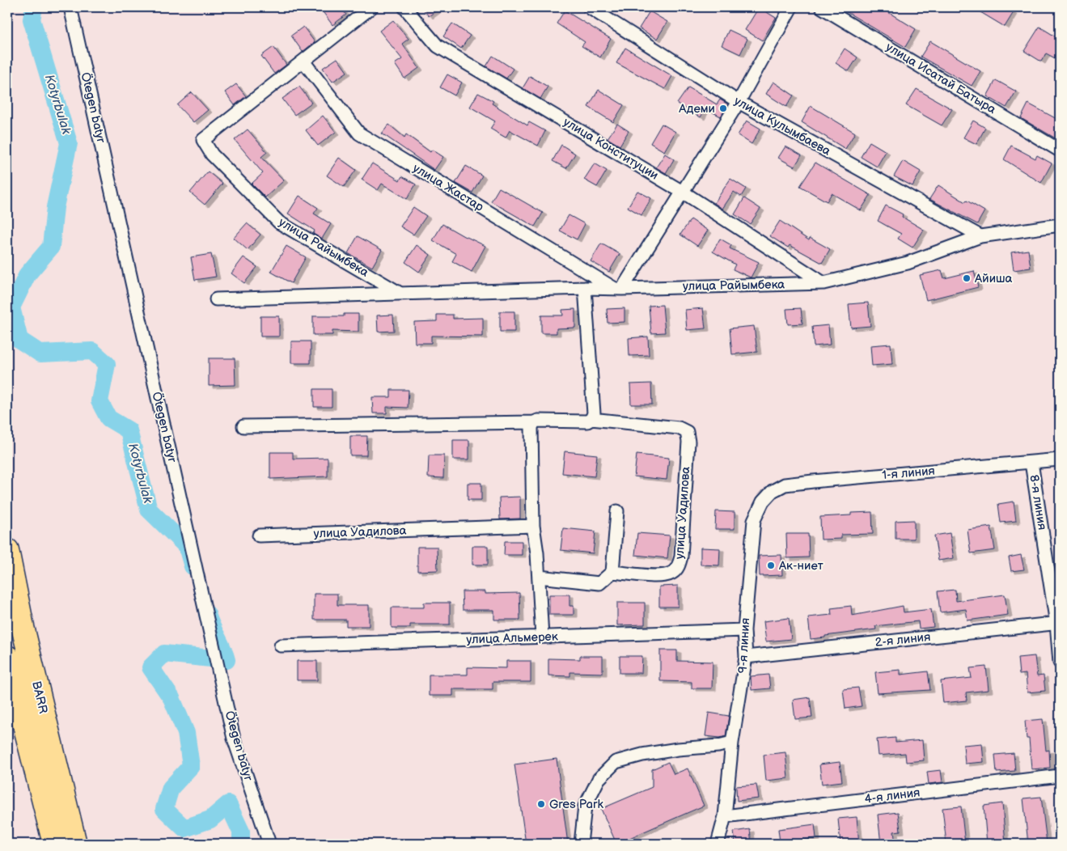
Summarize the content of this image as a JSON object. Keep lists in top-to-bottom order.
{
  "streets": {
    "highway": ["BARR"],
    "street": [
      "улица Исатай Батыра",
      "Ötegen batyr",
      "улица Кулымбаева",
      "улица Конституции",
      "улица Жастар",
      "улица Райымбека",
      "1-я линия",
      "8-я линия",
      "улица Уадилова",
      "улица Альмерек",
      "2-я линия",
      "9-я линия",
      "4-я линия"
    ]
  },
  "crossings": [
    ["улица Кулымбаева", "улица Райымбека"],
    ["улица Конституции", "улица Райымбека"],
    ["улица Жастар", "улица Райымбека"],
    ["1-я линия", "8-я линия"],
    ["1-я линия", "9-я линия"],
    ["8-я линия", "2-я линия"],
    ["улица Альмерек", "9-я линия"],
    ["2-я линия", "9-я линия"],
    ["9-я линия", "4-я линия"]
  ],
  "water": ["Kotyrbulak"],
  "places": [
    "Адеми",
    "Айиша",
    "Ак-ниет",
    "Gres Park"
  ]
}
